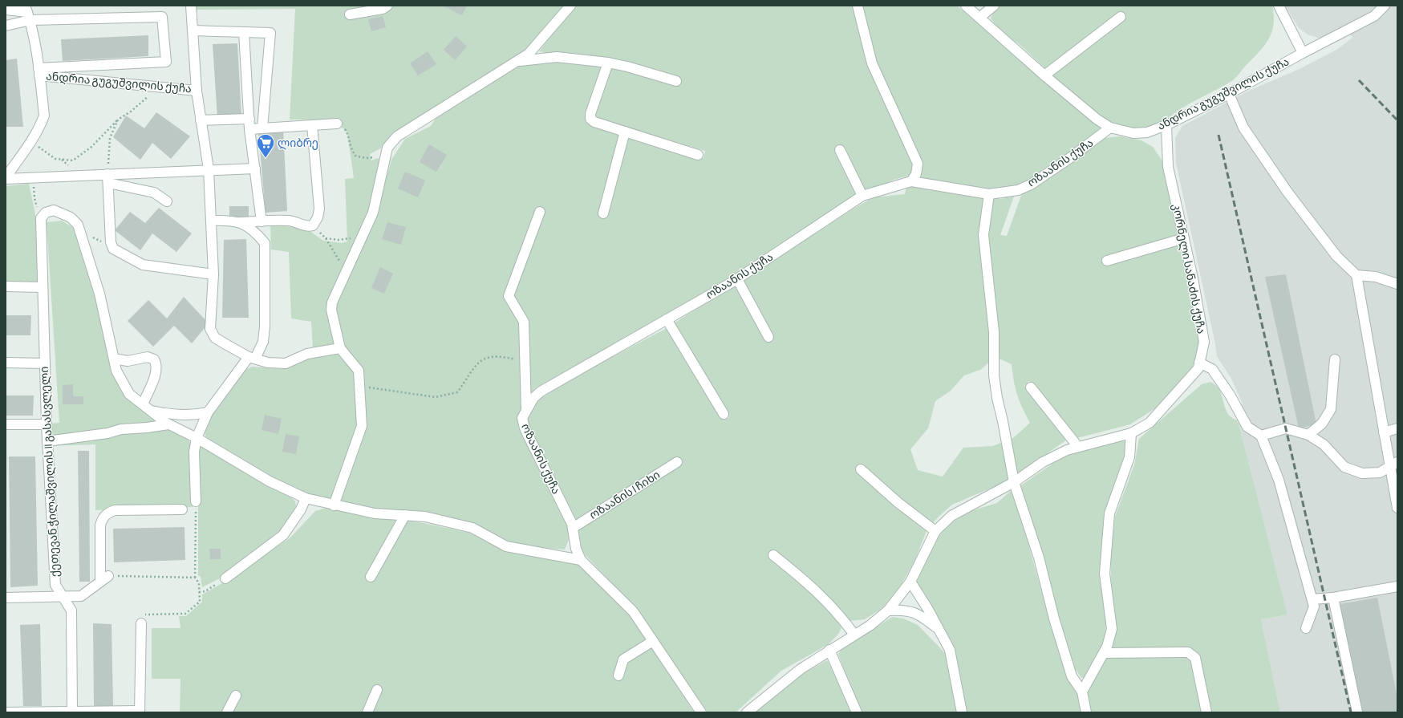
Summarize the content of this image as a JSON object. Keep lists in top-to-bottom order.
{
  "streets": {
    "street": [
      "ანდრია გუგუშვილის ქუჩა",
      "ოზაანის ქუჩა",
      "კორნელი სანაძის ქუჩა",
      "ქეთევან ჭილაშვილის II გასასვლელი",
      "ოზაანის I ჩიხი"
    ]
  },
  "crossings": [
    ["ანდრია გუგუშვილის ქუჩა", "ოზაანის ქუჩა"],
    ["ანდრია გუგუშვილის ქუჩა", "კორნელი სანაძის ქუჩა"],
    ["ოზაანის ქუჩა", "ოზაანის I ჩიხი"]
  ],
  "places": {
    "supermarket": ["ლიბრე"]
  }
}
